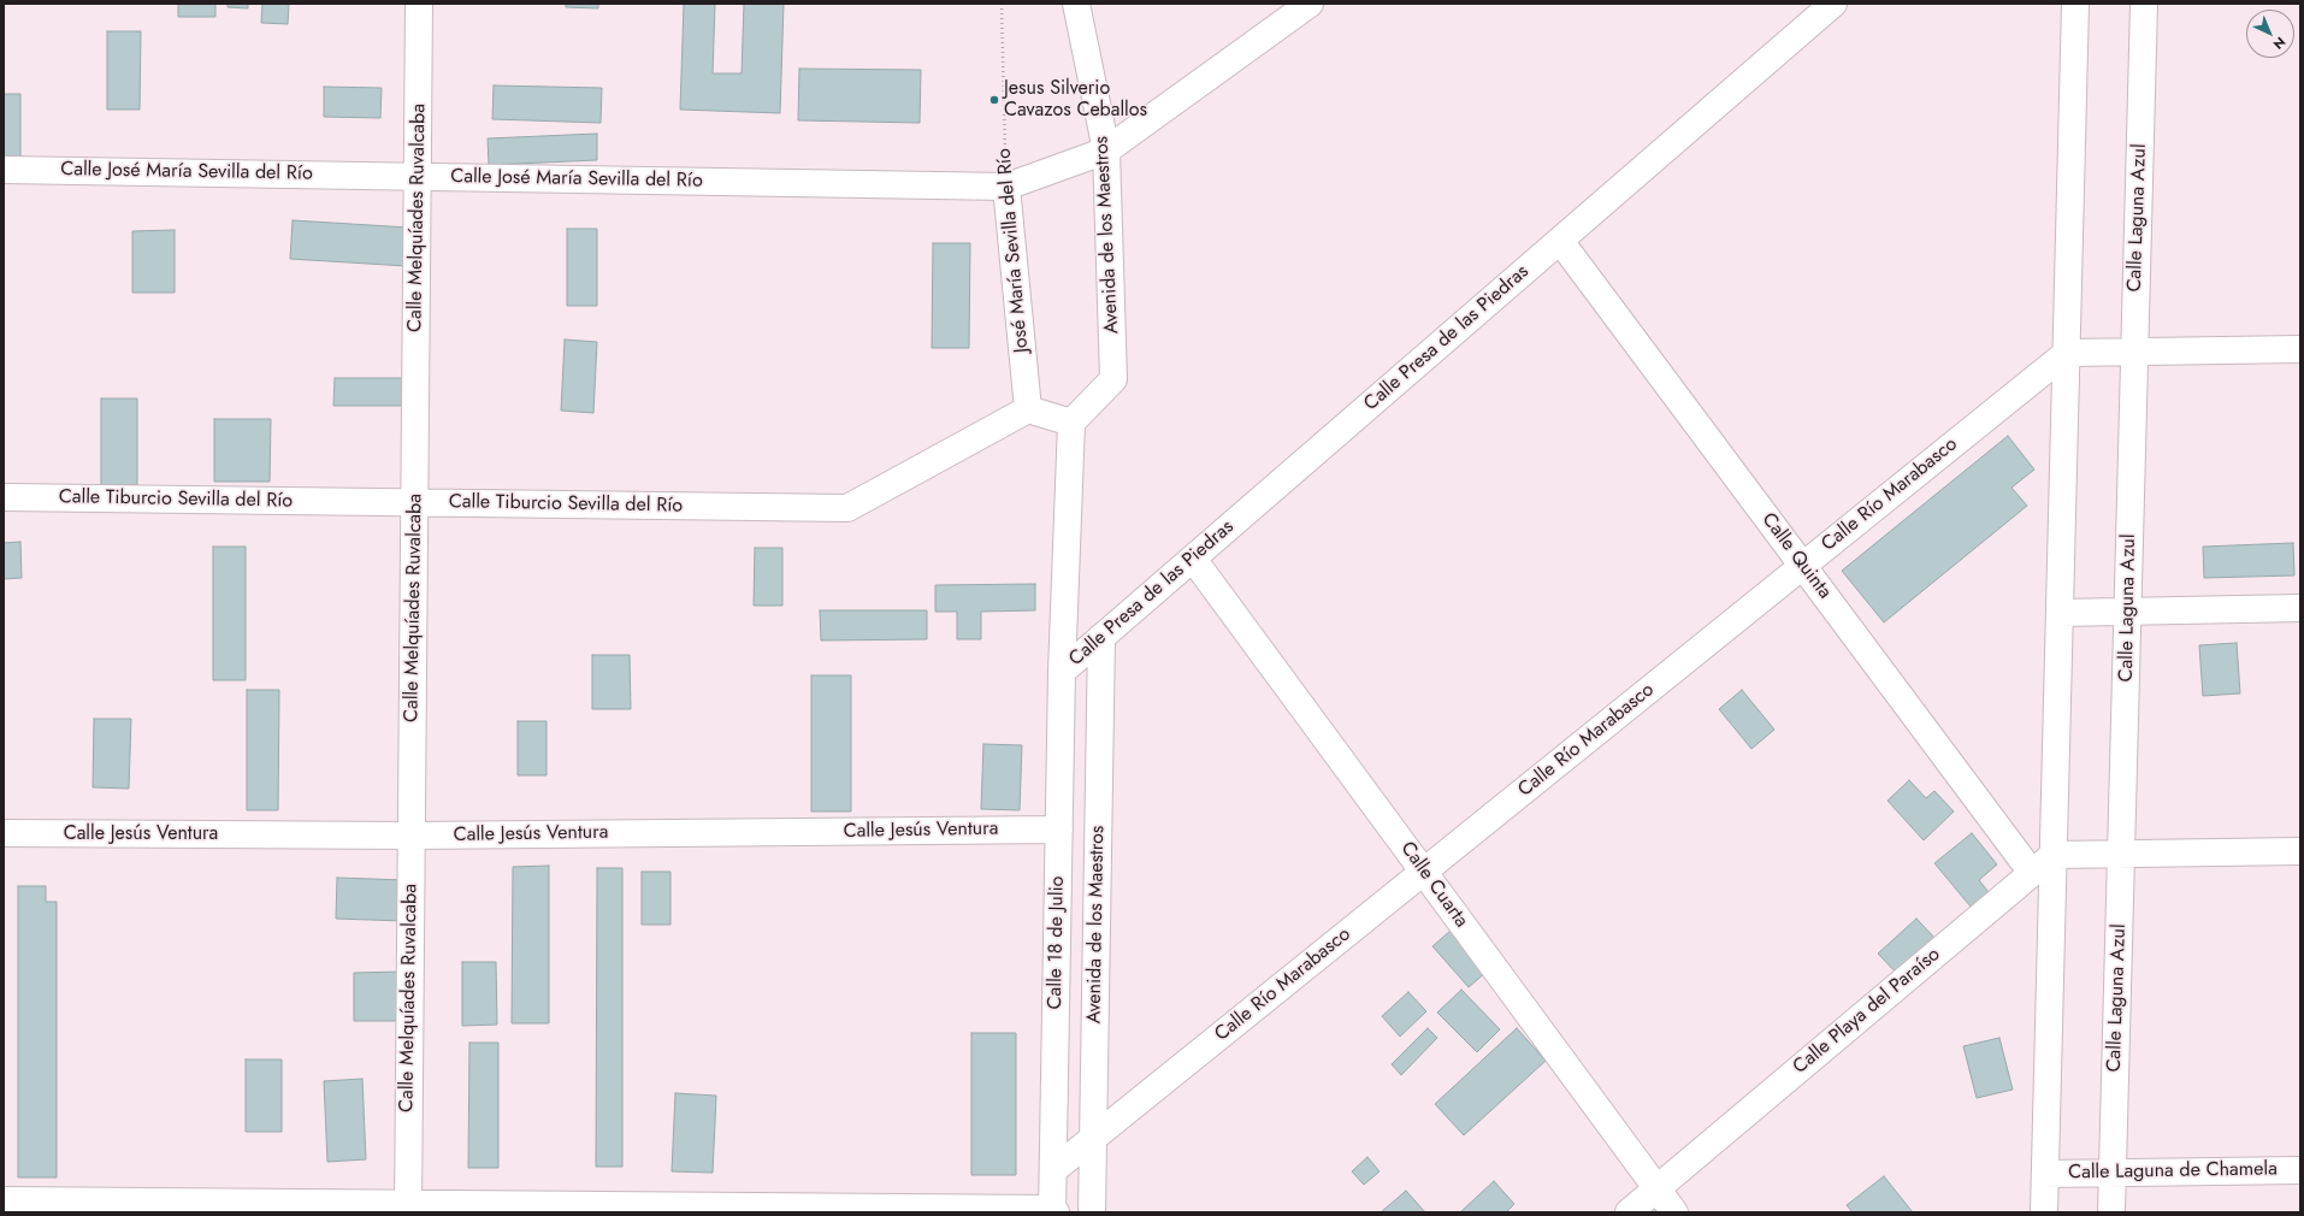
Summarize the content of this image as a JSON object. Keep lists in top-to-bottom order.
{
  "streets": {
    "street": [
      "Calle José María Sevilla del Río",
      "Calle Melquíades Ruvalcaba",
      "Calle Laguna Azul",
      "Avenida de los Maestros",
      "José María Sevilla del Río",
      "Calle Presa de las Piedras",
      "Calle Río Marabasco",
      "Calle Tiburcio Sevilla del Río",
      "Calle Quinta",
      "Calle Jesús Ventura",
      "Calle Cuarta",
      "Calle 18 de Julio",
      "Calle Playa del Paraíso",
      "Calle Laguna de Chamela"
    ]
  },
  "crossings": [
    ["Calle José María Sevilla del Río", "Calle Melquíades Ruvalcaba"],
    ["Calle José María Sevilla del Río", "José María Sevilla del Río"],
    ["Calle Melquíades Ruvalcaba", "Calle Tiburcio Sevilla del Río"],
    ["Calle Melquíades Ruvalcaba", "Calle Jesús Ventura"],
    ["Calle Laguna Azul", "Calle Laguna de Chamela"],
    ["Avenida de los Maestros", "Calle Presa de las Piedras"],
    ["Avenida de los Maestros", "Calle Río Marabasco"],
    ["José María Sevilla del Río", "Calle Tiburcio Sevilla del Río"],
    ["Calle Presa de las Piedras", "Calle Quinta"],
    ["Calle Presa de las Piedras", "Calle Cuarta"],
    ["Calle Presa de las Piedras", "Calle 18 de Julio"],
    ["Calle Río Marabasco", "Calle Quinta"],
    ["Calle Río Marabasco", "Calle Cuarta"],
    ["Calle Río Marabasco", "Calle 18 de Julio"],
    ["Calle Quinta", "Calle Playa del Paraíso"],
    ["Calle Jesús Ventura", "Calle 18 de Julio"],
    ["Calle Cuarta", "Calle Playa del Paraíso"]
  ],
  "places": ["Jesus Silverio Cavazos Ceballos"],
  "north": "bottom right"
}
